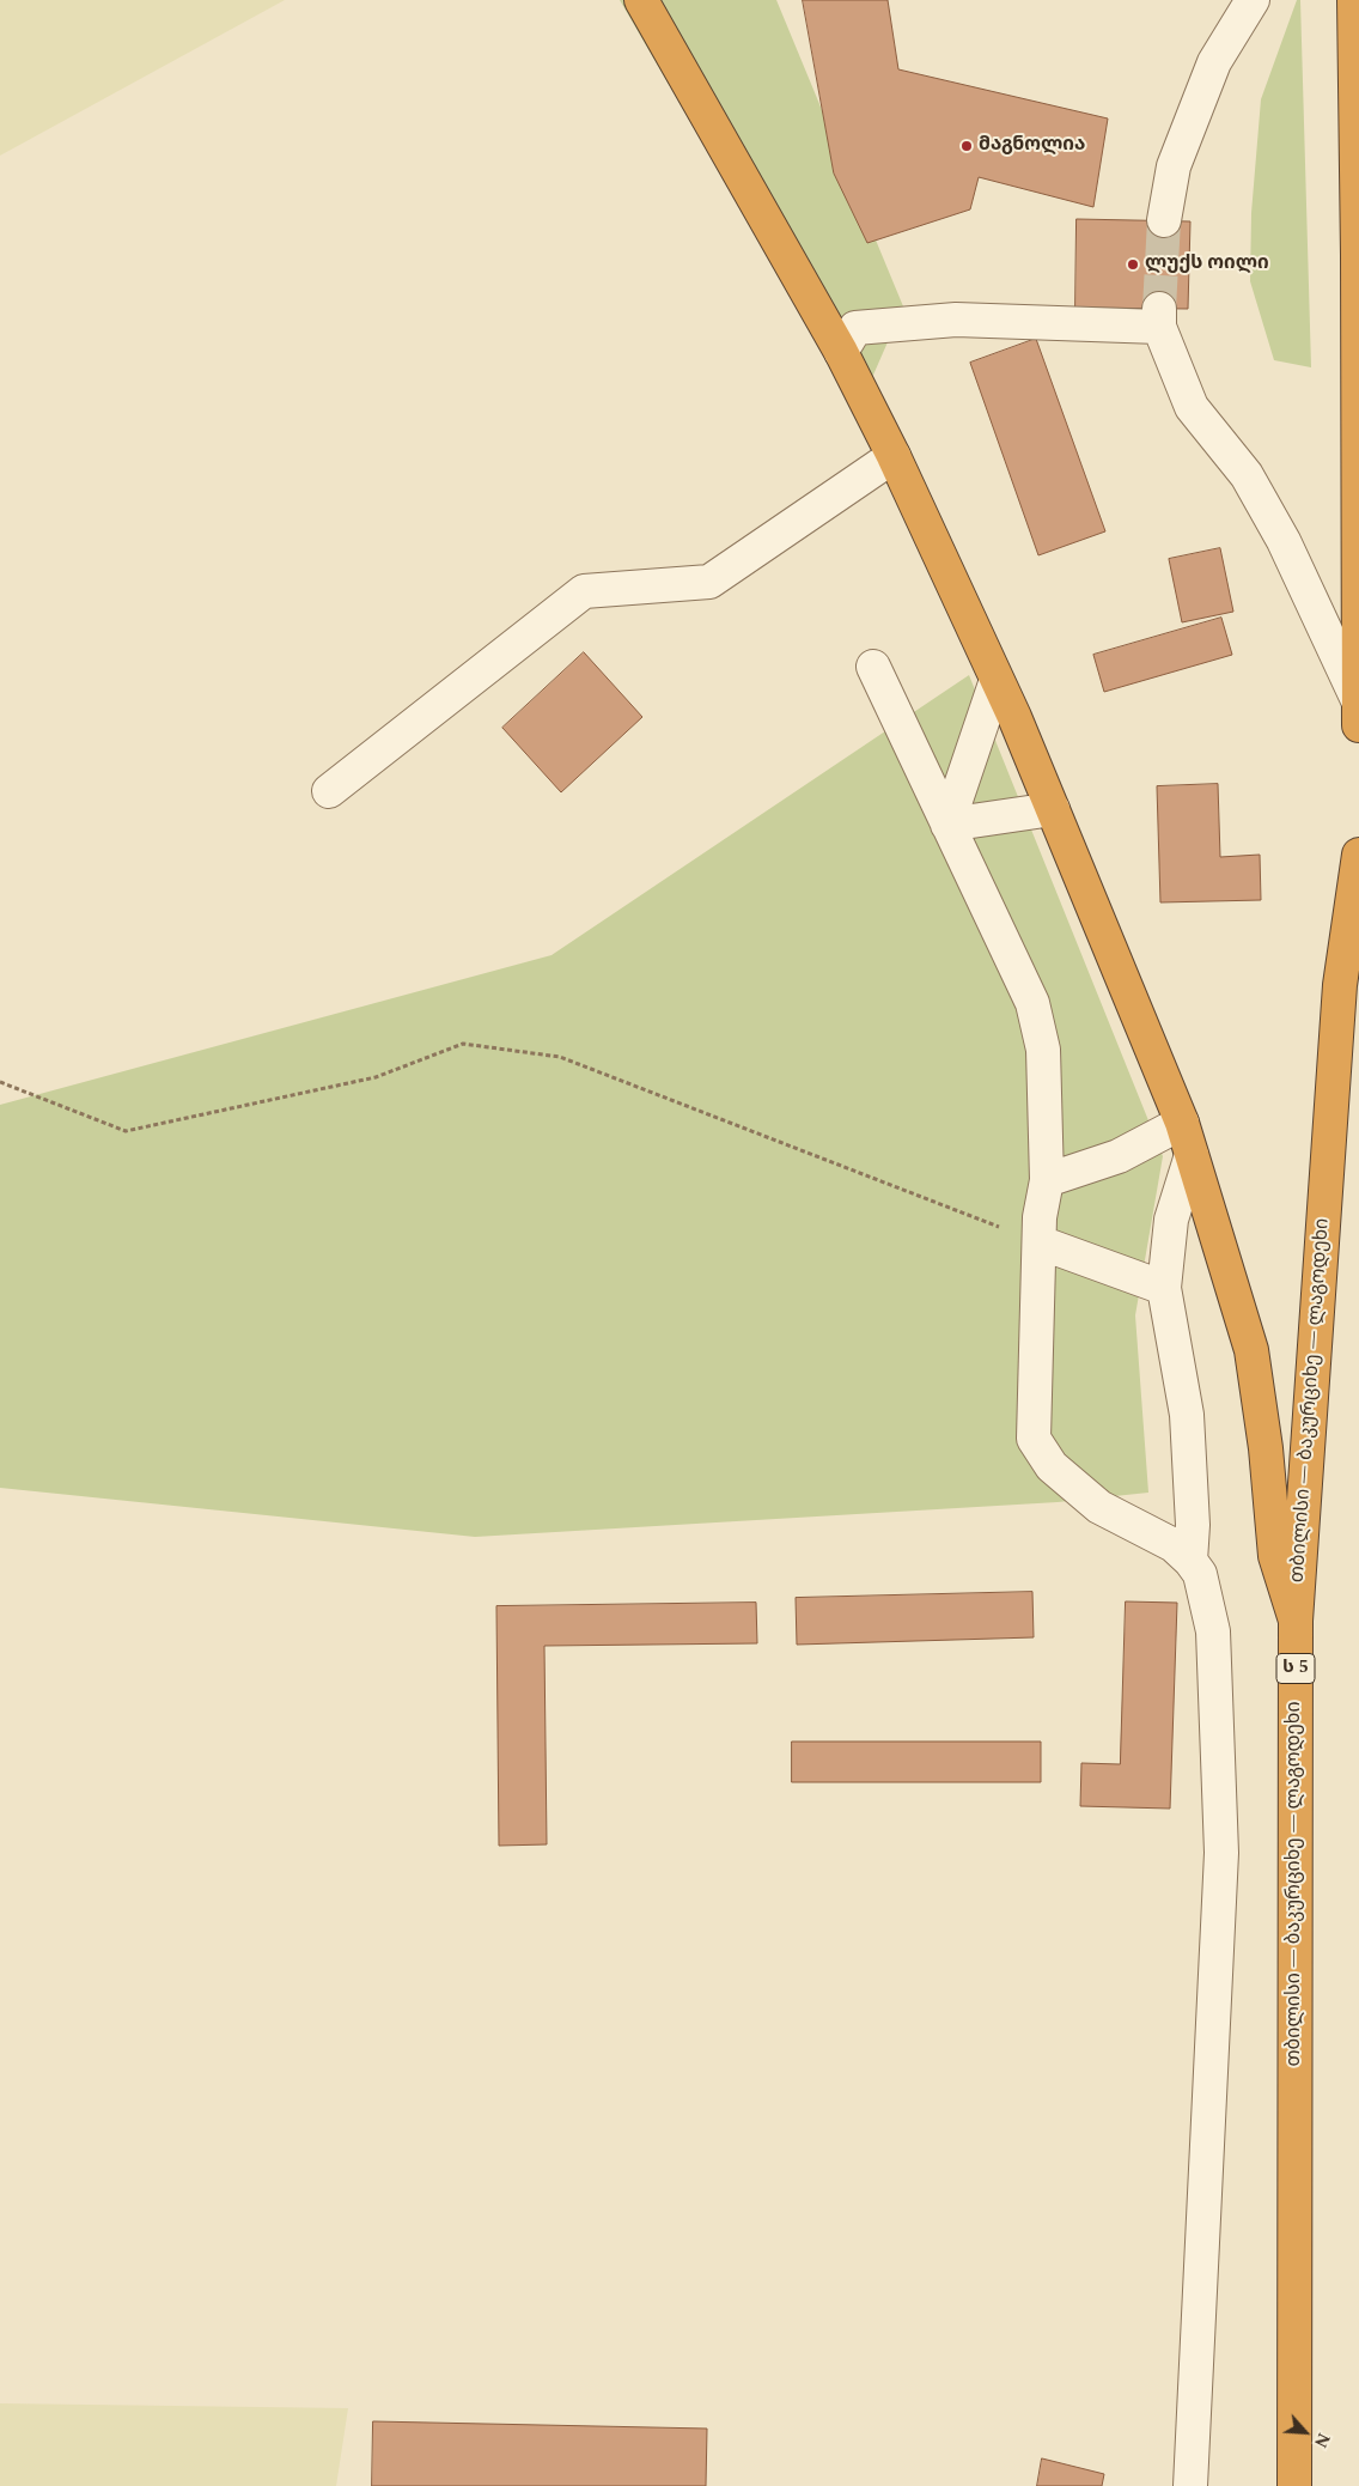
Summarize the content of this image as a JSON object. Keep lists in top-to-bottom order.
{
  "streets": {
    "highway": ["თბილისი — ბაკურციხე — ლაგოდეხი", "ს 5"]
  },
  "places": ["მაგნოლია", "ლუქს ოილი"],
  "north": "bottom right"
}
